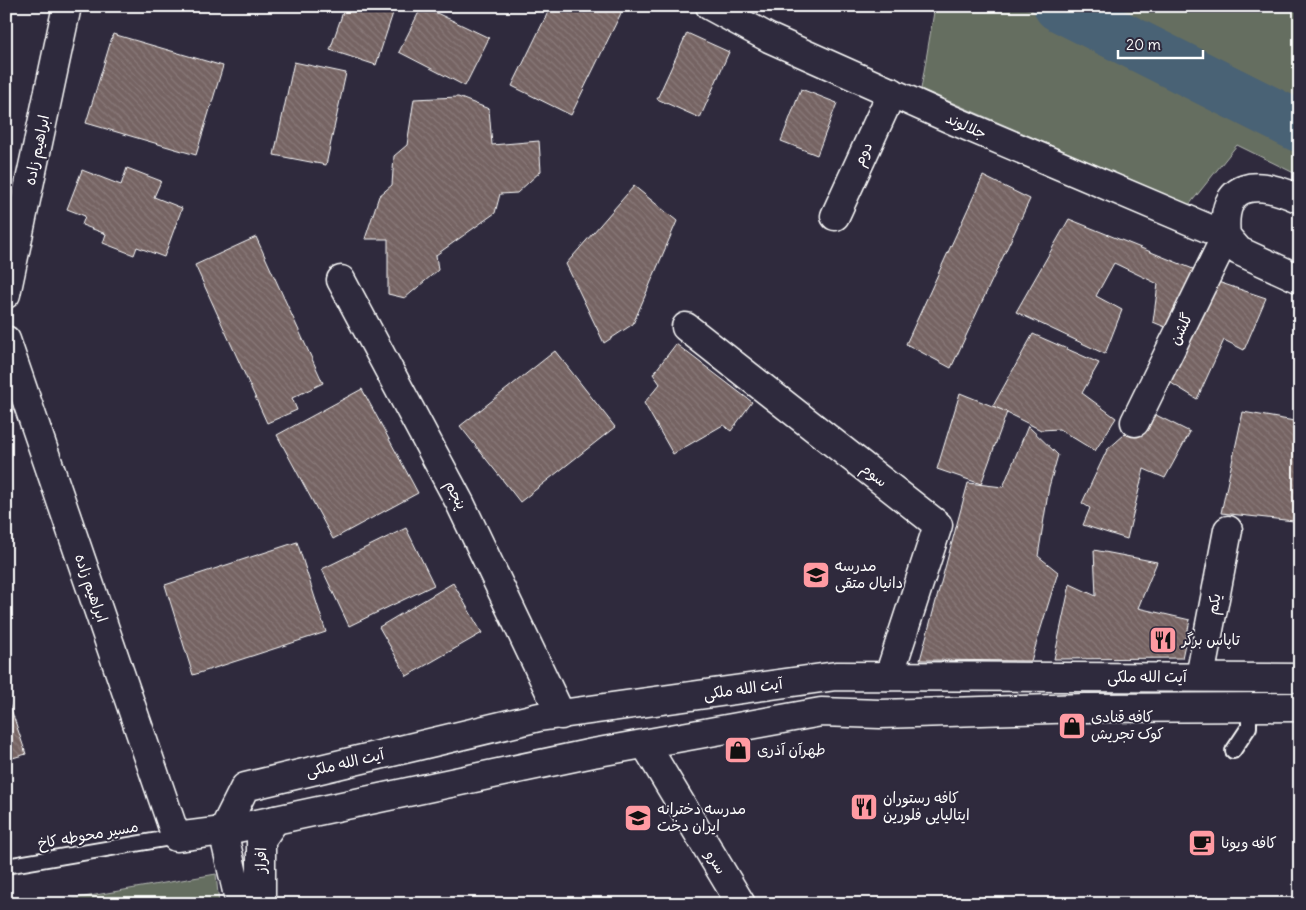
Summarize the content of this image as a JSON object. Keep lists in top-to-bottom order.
{
  "streets": {
    "street": [
      "جلالوند",
      "ابراهیم زاده",
      "دوم",
      "گلشن",
      "سوم",
      "پنجم",
      "یکم",
      "آیت الله ملکی",
      "افراز",
      "سرو"
    ],
    "lane": ["مسیر محوطه کاخ"]
  },
  "crossings": [
    ["جلالوند", "دوم"],
    ["جلالوند", "گلشن"],
    ["ابراهیم زاده", "آیت الله ملکی"],
    ["ابراهیم زاده", "مسیر محوطه کاخ"],
    ["سوم", "آیت الله ملکی"],
    ["پنجم", "آیت الله ملکی"],
    ["یکم", "آیت الله ملکی"],
    ["آیت الله ملکی", "مسیر محوطه کاخ"],
    ["آیت الله ملکی", "افراز"],
    ["آیت الله ملکی", "سرو"]
  ],
  "places": {
    "school or university": ["مدرسه دانیال متقی", "مدرسه دخترانه ایران دخت"],
    "restaurant": ["تاپاس برگر", "کافه رستوران ایتالیایی فلورین"],
    "shop": ["کافه قنادی کوک تجریش", "طهرآن آذری"],
    "cafe": ["کافه ویونا"]
  },
  "scale_bar": "20 m"
}
